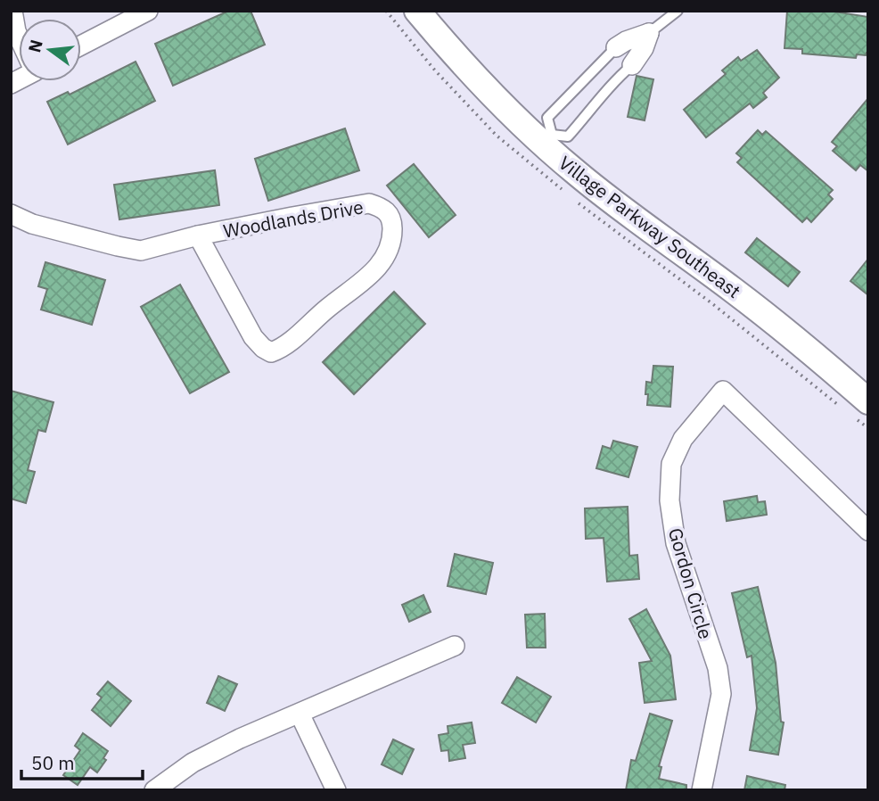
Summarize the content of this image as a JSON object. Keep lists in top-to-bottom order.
{
  "streets": {
    "street": ["Woodlands Drive", "Village Parkway Southeast", "Gordon Circle"]
  },
  "scale_bar": "50 m",
  "north": "left"
}
